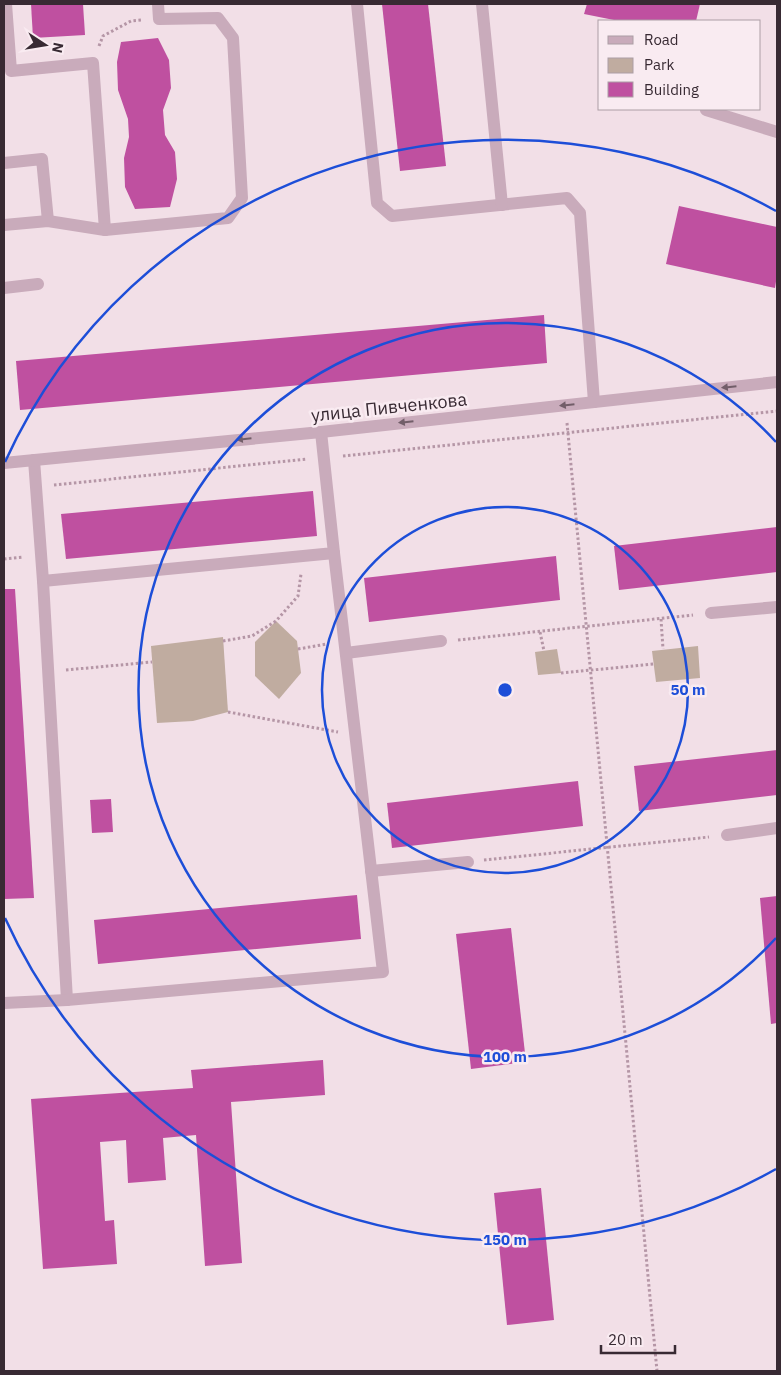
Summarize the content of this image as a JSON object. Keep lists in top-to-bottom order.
{
  "streets": {
    "street": ["улица Пивченкова"]
  },
  "one_way": ["улица Пивченкова"],
  "legend": ["Road", "Park", "Building"],
  "scale_bar": "20 m",
  "north": "right",
  "rings": ["50 m", "100 m", "150 m"]
}
